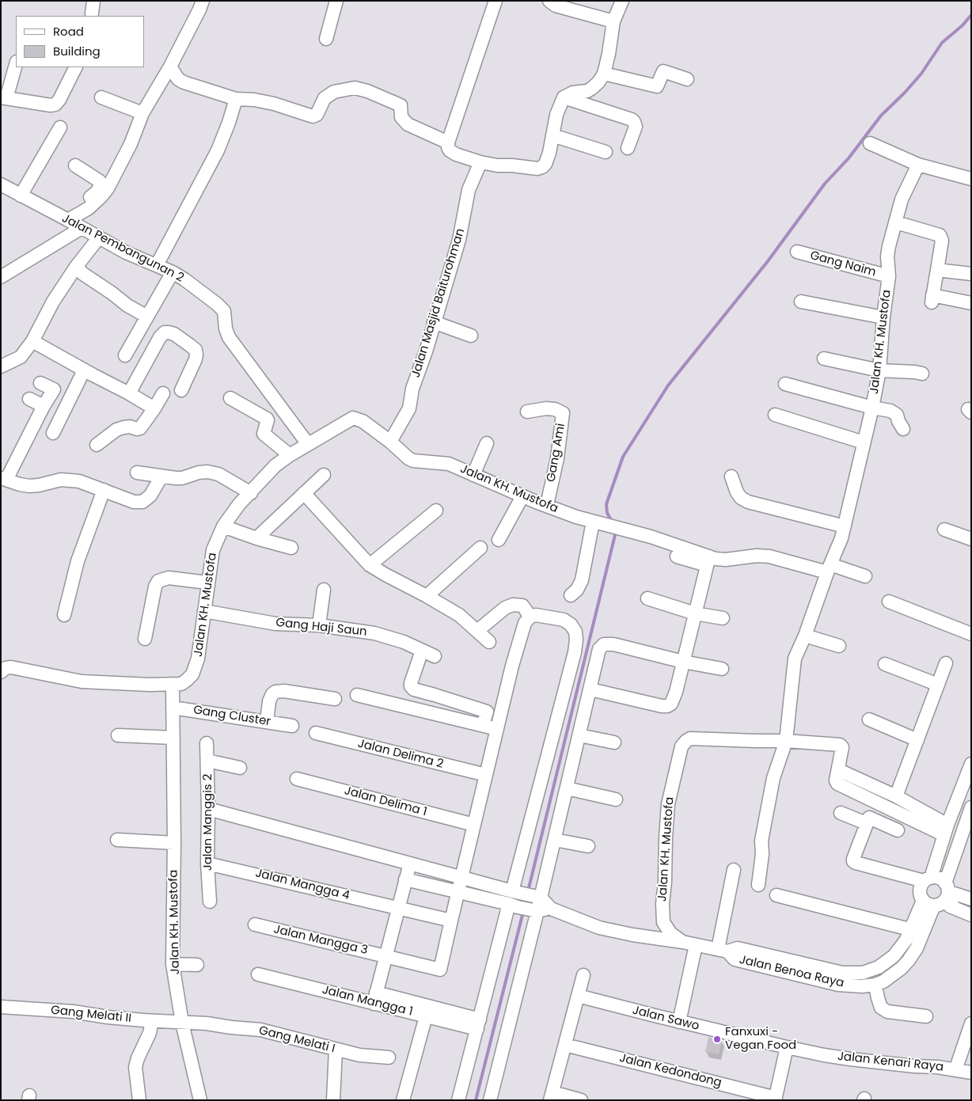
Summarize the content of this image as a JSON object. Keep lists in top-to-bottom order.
{
  "streets": {
    "street": [
      "Jalan Pembangunan 2",
      "Gang Naim",
      "Jalan Masjid Baiturohman",
      "Jalan KH. Mustofa",
      "Gang Ami",
      "Gang Haji Saun",
      "Gang Cluster",
      "Jalan Delima 2",
      "Jalan Delima 1",
      "Jalan Manggis 2",
      "Jalan Mangga 4",
      "Jalan Mangga 3",
      "Jalan Benoa Raya",
      "Jalan Mangga 1",
      "Gang Melati II",
      "Jalan Sawo",
      "Gang Melati I",
      "Jalan Kenari Raya",
      "Jalan Kedondong"
    ]
  },
  "crossings": [
    ["Jalan Pembangunan 2", "Jalan KH. Mustofa"],
    ["Gang Naim", "Jalan KH. Mustofa"],
    ["Jalan Masjid Baiturohman", "Jalan KH. Mustofa"],
    ["Jalan KH. Mustofa", "Gang Ami"],
    ["Jalan KH. Mustofa", "Gang Haji Saun"],
    ["Jalan KH. Mustofa", "Gang Cluster"],
    ["Jalan KH. Mustofa", "Gang Melati II"],
    ["Jalan KH. Mustofa", "Gang Melati I"],
    ["Jalan Manggis 2", "Jalan Mangga 4"],
    ["Jalan Mangga 4", "Jalan Mangga 3"],
    ["Gang Melati II", "Gang Melati I"],
    ["Jalan Sawo", "Jalan Kenari Raya"]
  ],
  "places": ["Fanxuxi - Vegan Food"],
  "legend": ["Road", "Building"]
}
